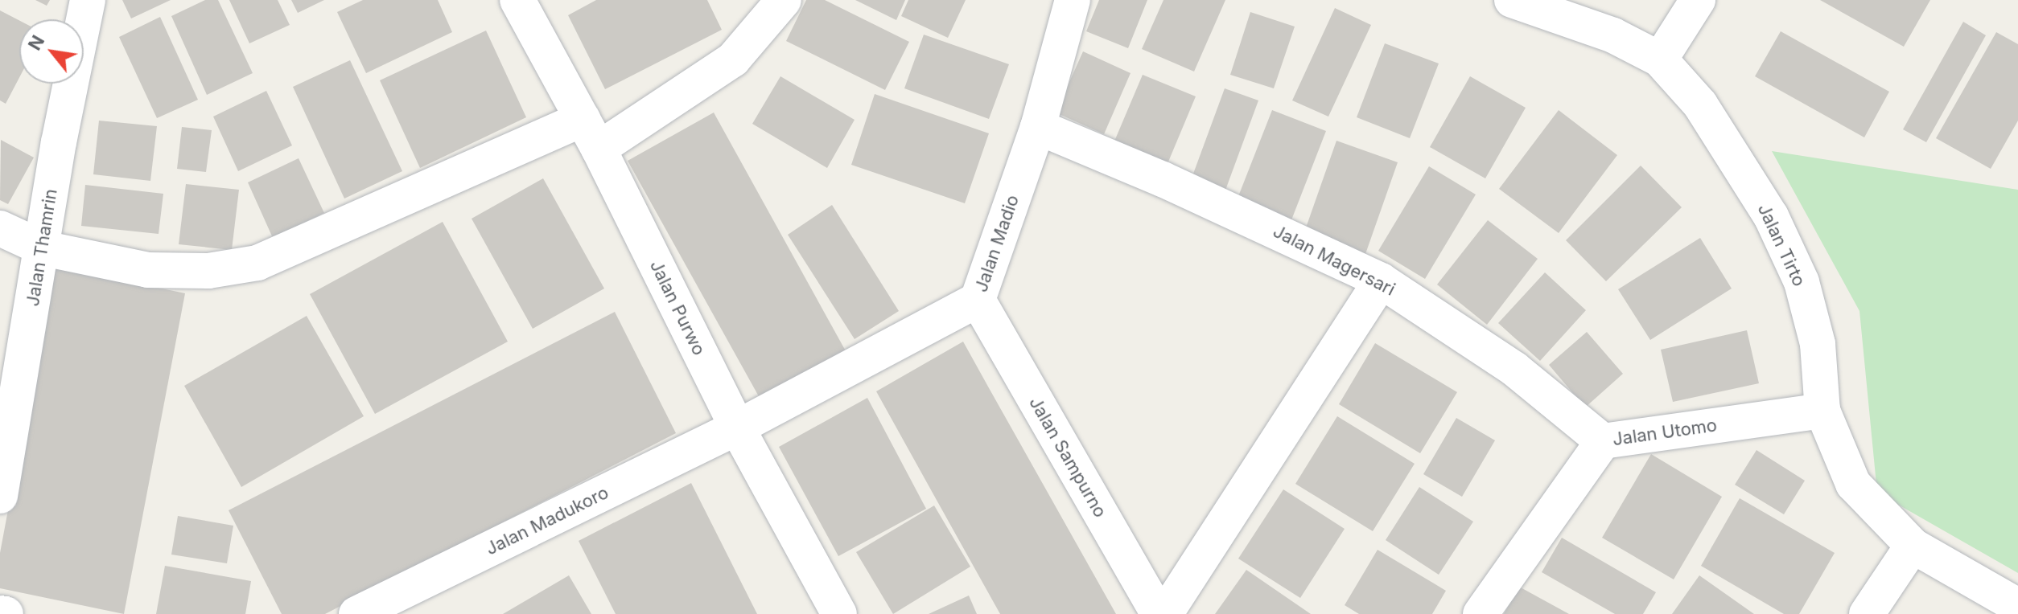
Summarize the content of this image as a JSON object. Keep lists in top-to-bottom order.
{
  "streets": {
    "street": [
      "Jalan Madio",
      "Jalan Tirto",
      "Jalan Thamrin",
      "Jalan Magersari",
      "Jalan Purwo",
      "Jalan Utomo",
      "Jalan Sampurno",
      "Jalan Madukoro"
    ]
  },
  "crossings": [
    ["Jalan Madio", "Jalan Magersari"],
    ["Jalan Madio", "Jalan Purwo"],
    ["Jalan Madio", "Jalan Sampurno"],
    ["Jalan Madio", "Jalan Madukoro"],
    ["Jalan Tirto", "Jalan Utomo"],
    ["Jalan Magersari", "Jalan Utomo"],
    ["Jalan Purwo", "Jalan Madukoro"]
  ],
  "north": "top left"
}
